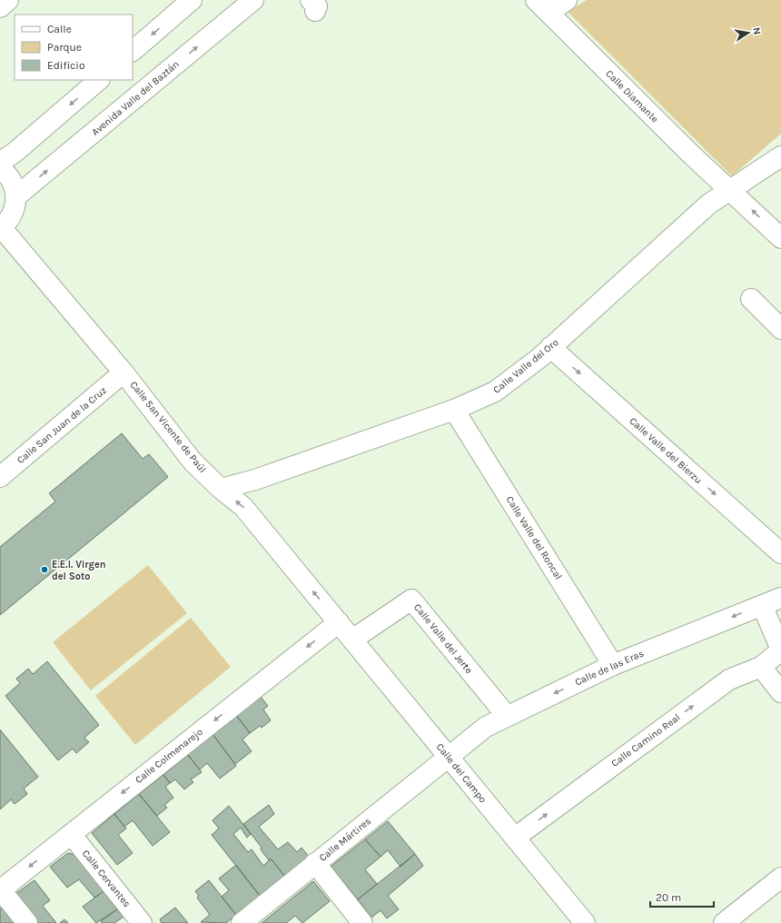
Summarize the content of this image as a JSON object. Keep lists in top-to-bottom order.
{
  "streets": {
    "street": [
      "Calle Diamante",
      "Avenida Valle del Baztán",
      "Calle Valle del Oro",
      "Calle San Juan de la Cruz",
      "Calle San Vicente de Paúl",
      "Calle Valle del Bierzu",
      "Calle Valle del Roncal",
      "Calle Valle del Jerte",
      "Calle de las Eras",
      "Calle Camino Real",
      "Calle Colmenarejo",
      "Calle del Campo",
      "Calle Mártires",
      "Calle Cervantes"
    ]
  },
  "crossings": [
    ["Calle Diamante", "Calle Valle del Oro"],
    ["Calle Valle del Oro", "Calle San Vicente de Paúl"],
    ["Calle Valle del Oro", "Calle Valle del Bierzu"],
    ["Calle Valle del Oro", "Calle Valle del Roncal"],
    ["Calle San Juan de la Cruz", "Calle San Vicente de Paúl"],
    ["Calle San Vicente de Paúl", "Calle Colmenarejo"],
    ["Calle San Vicente de Paúl", "Calle del Campo"],
    ["Calle Valle del Roncal", "Calle de las Eras"],
    ["Calle Valle del Jerte", "Calle de las Eras"],
    ["Calle Valle del Jerte", "Calle del Campo"],
    ["Calle de las Eras", "Calle del Campo"],
    ["Calle de las Eras", "Calle Mártires"],
    ["Calle Camino Real", "Calle del Campo"],
    ["Calle Colmenarejo", "Calle del Campo"],
    ["Calle Colmenarejo", "Calle Cervantes"],
    ["Calle del Campo", "Calle Mártires"]
  ],
  "one_way": [
    "Calle Valle del Bierzu",
    "Calle de las Eras",
    "Calle Camino Real",
    "Calle Colmenarejo"
  ],
  "places": ["E.E.I. Virgen del Soto"],
  "legend": ["Calle", "Parque", "Edificio"],
  "scale_bar": "20 m",
  "north": "right"
}
